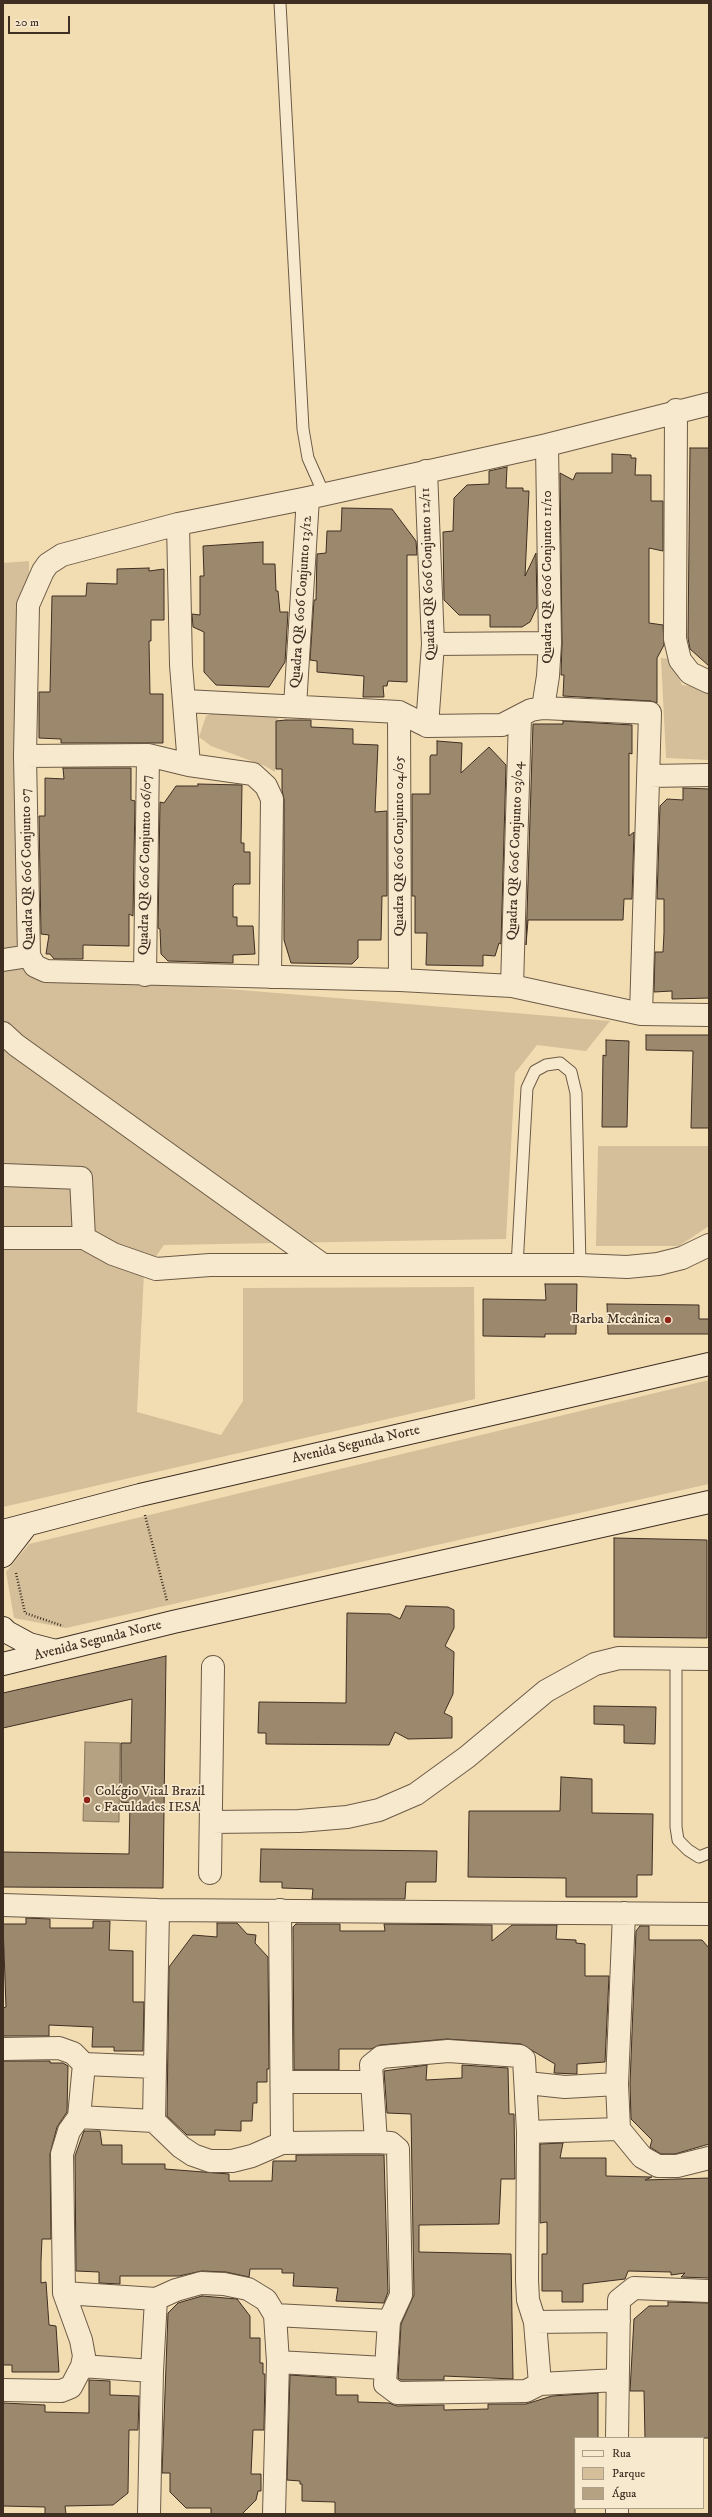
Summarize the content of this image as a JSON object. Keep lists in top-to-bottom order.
{
  "streets": {
    "street": [
      "Quadra QR 606 Conjunto 12/11",
      "Quadra QR 606 Conjunto 11/10",
      "Quadra QR 606 Conjunto 13/12",
      "Quadra QR 606 Conjunto 04/05",
      "Quadra QR 606 Conjunto 03/04",
      "Quadra QR 606 Conjunto 06/07",
      "Quadra QR 606 Conjunto 07",
      "Avenida Segunda Norte"
    ]
  },
  "crossings": [
    ["Quadra QR 606 Conjunto 12/11", "Quadra QR 606 Conjunto 07"],
    ["Quadra QR 606 Conjunto 11/10", "Quadra QR 606 Conjunto 07"],
    ["Quadra QR 606 Conjunto 13/12", "Quadra QR 606 Conjunto 07"],
    ["Quadra QR 606 Conjunto 04/05", "Quadra QR 606 Conjunto 07"],
    ["Quadra QR 606 Conjunto 03/04", "Quadra QR 606 Conjunto 07"],
    ["Quadra QR 606 Conjunto 06/07", "Quadra QR 606 Conjunto 07"]
  ],
  "places": ["Barba Mecânica", "Colégio Vital Brazil e Faculdades IESA"],
  "legend": ["Rua", "Parque", "Água"],
  "scale_bar": "20 m"
}
